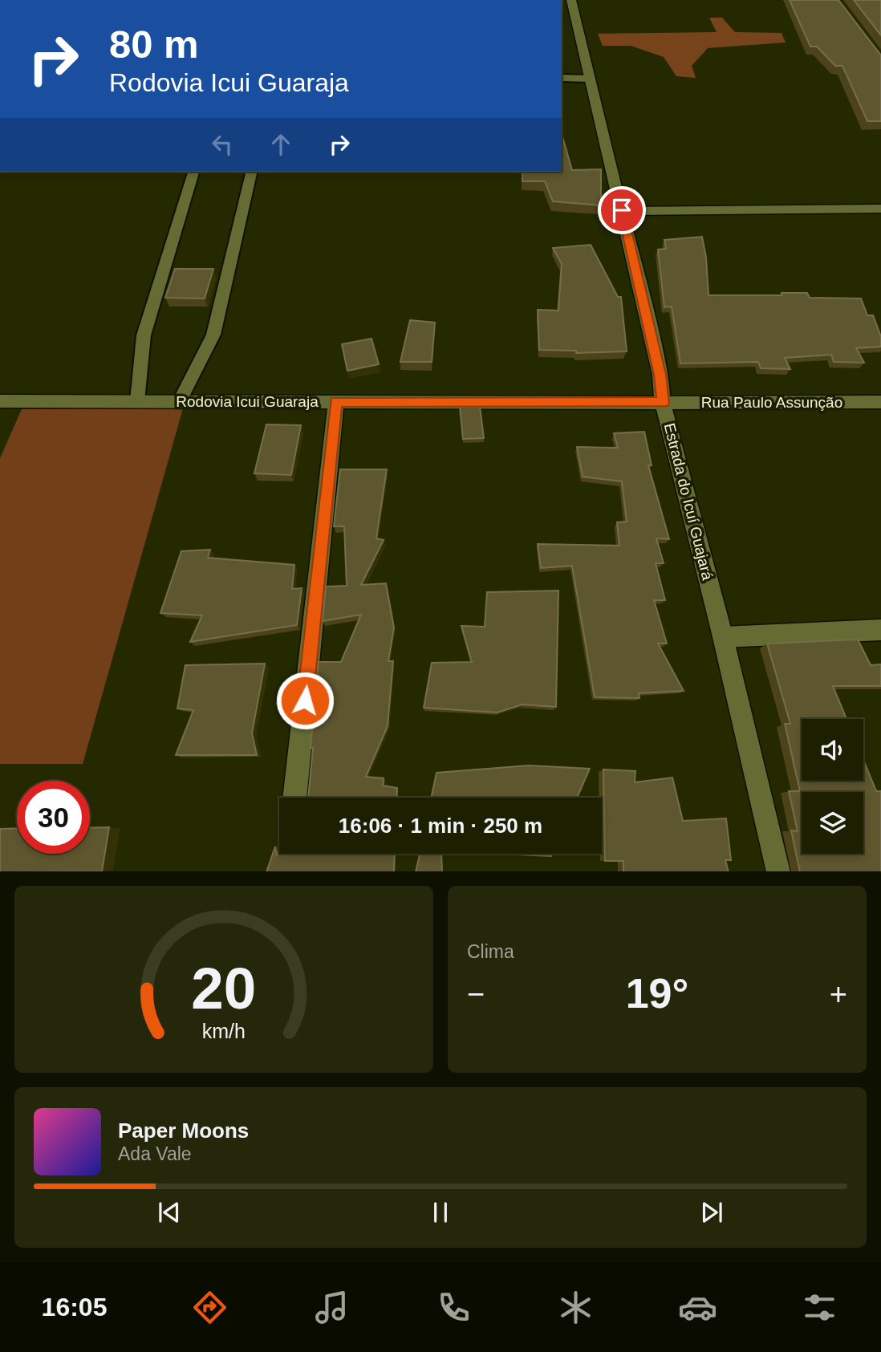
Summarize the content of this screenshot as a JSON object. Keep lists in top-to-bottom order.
{
  "streets": {
    "street": ["Rodovia Icui Guaraja", "Rua Paulo Assunção", "Estrada do Icuí Guajará"]
  },
  "crossings": [
    ["Rodovia Icui Guaraja", "Rua Paulo Assunção"],
    ["Rodovia Icui Guaraja", "Estrada do Icuí Guajará"],
    ["Rua Paulo Assunção", "Estrada do Icuí Guajará"]
  ],
  "page": {
    "turn": ["80 m", "Rodovia Icui Guaraja"],
    "limit": "30",
    "trip": "16:06 · 1 min · 250 m",
    "tile": "Clima",
    "heat": ["−", "19°", "+"],
    "song": ["Paper Moons", "Ada Vale"],
    "tabs": "16:05",
    "gauge": ["20", "km/h"]
  }
}
